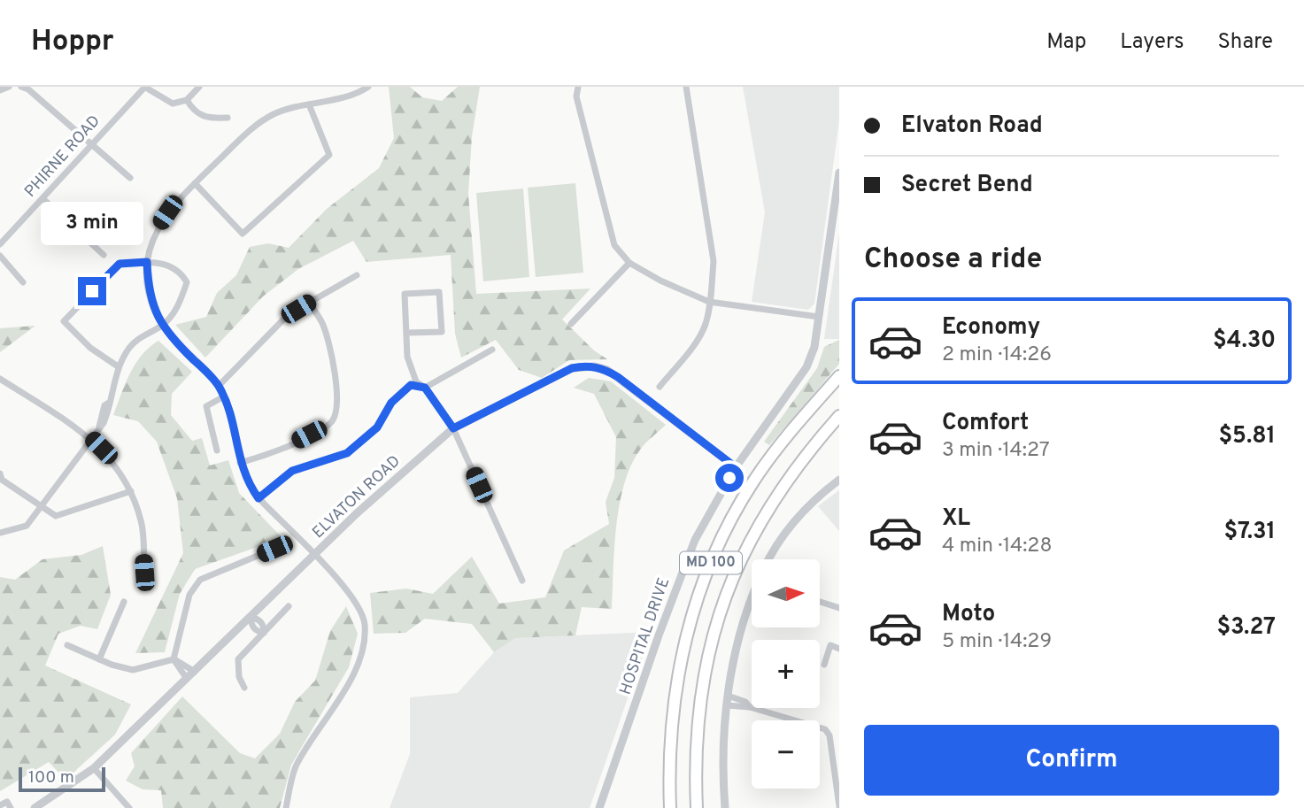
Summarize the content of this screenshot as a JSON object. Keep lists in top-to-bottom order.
{
  "streets": {
    "highway": ["MD 100"],
    "street": ["PHIRNE ROAD", "ELVATON ROAD", "HOSPITAL DRIVE"]
  },
  "crossings": [
    ["ELVATON ROAD", "HOSPITAL DRIVE"]
  ],
  "scale_bar": "100 m",
  "north": "right",
  "page": {
    "header": "Hoppr",
    "nav": ["Map", "Layers", "Share"],
    "banner": ["Elvaton Road", "Secret Bend"],
    "bubble": "3 min",
    "heading": "Choose a ride",
    "list": [
      {
        "name": "Economy",
        "note": "2 min · 14:26",
        "value": "$4.30"
      },
      {
        "name": "Comfort",
        "note": "3 min · 14:27",
        "value": "$5.81"
      },
      {
        "name": "XL",
        "note": "4 min · 14:28",
        "value": "$7.31"
      },
      {
        "name": "Moto",
        "note": "5 min · 14:29",
        "value": "$3.27"
      }
    ],
    "map_buttons": ["+", "−"],
    "buttons": "Confirm",
    "scale": "100 m"
  }
}
